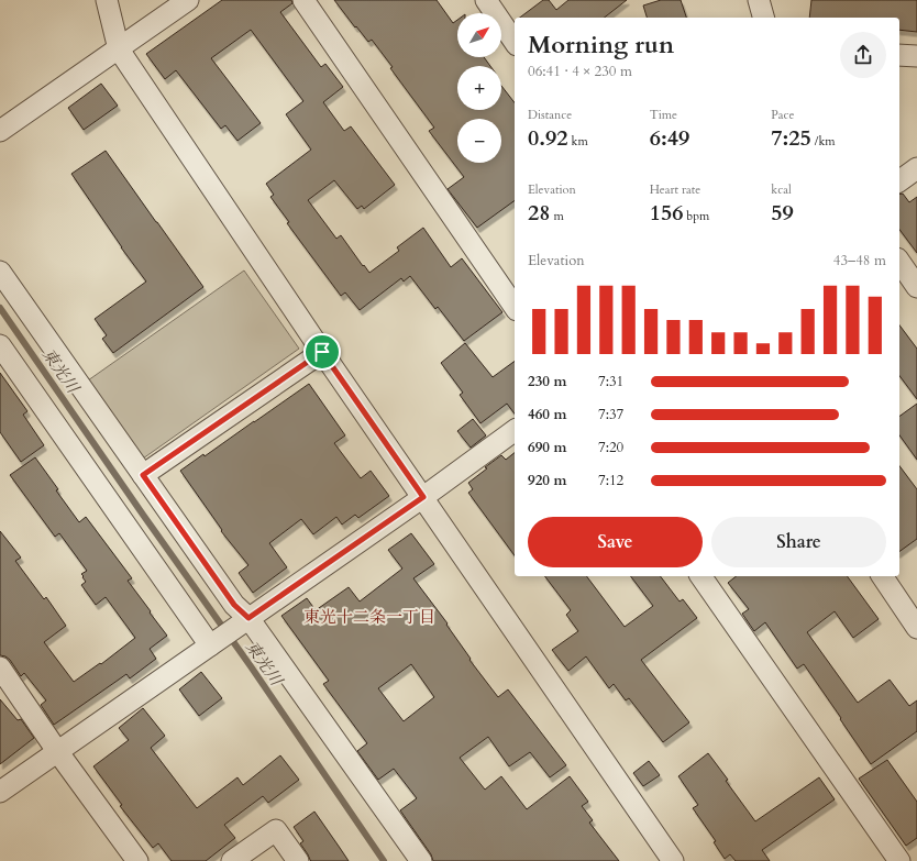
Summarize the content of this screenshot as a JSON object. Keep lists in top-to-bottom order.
{
  "districts": ["東光十二条一丁目"],
  "water": ["東光川"],
  "north": "top right",
  "page": {
    "map_buttons": ["+", "−"],
    "heading": ["Morning run", "06:41 · 4 × 230 m"],
    "stats": [
      ["Distance", "0.92 km"],
      ["Time", "6:49"],
      ["Pace", "7:25 /km"],
      ["Elevation", "28 m"],
      ["Heart rate", "156 bpm"],
      ["kcal", "59"]
    ],
    "chart": ["Elevation", "43–48 m"],
    "list": [
      {
        "name": "230 m",
        "note": "7:31"
      },
      {
        "name": "460 m",
        "note": "7:37"
      },
      {
        "name": "690 m",
        "note": "7:20"
      },
      {
        "name": "920 m",
        "note": "7:12"
      }
    ],
    "buttons": ["Save", "Share"]
  }
}
